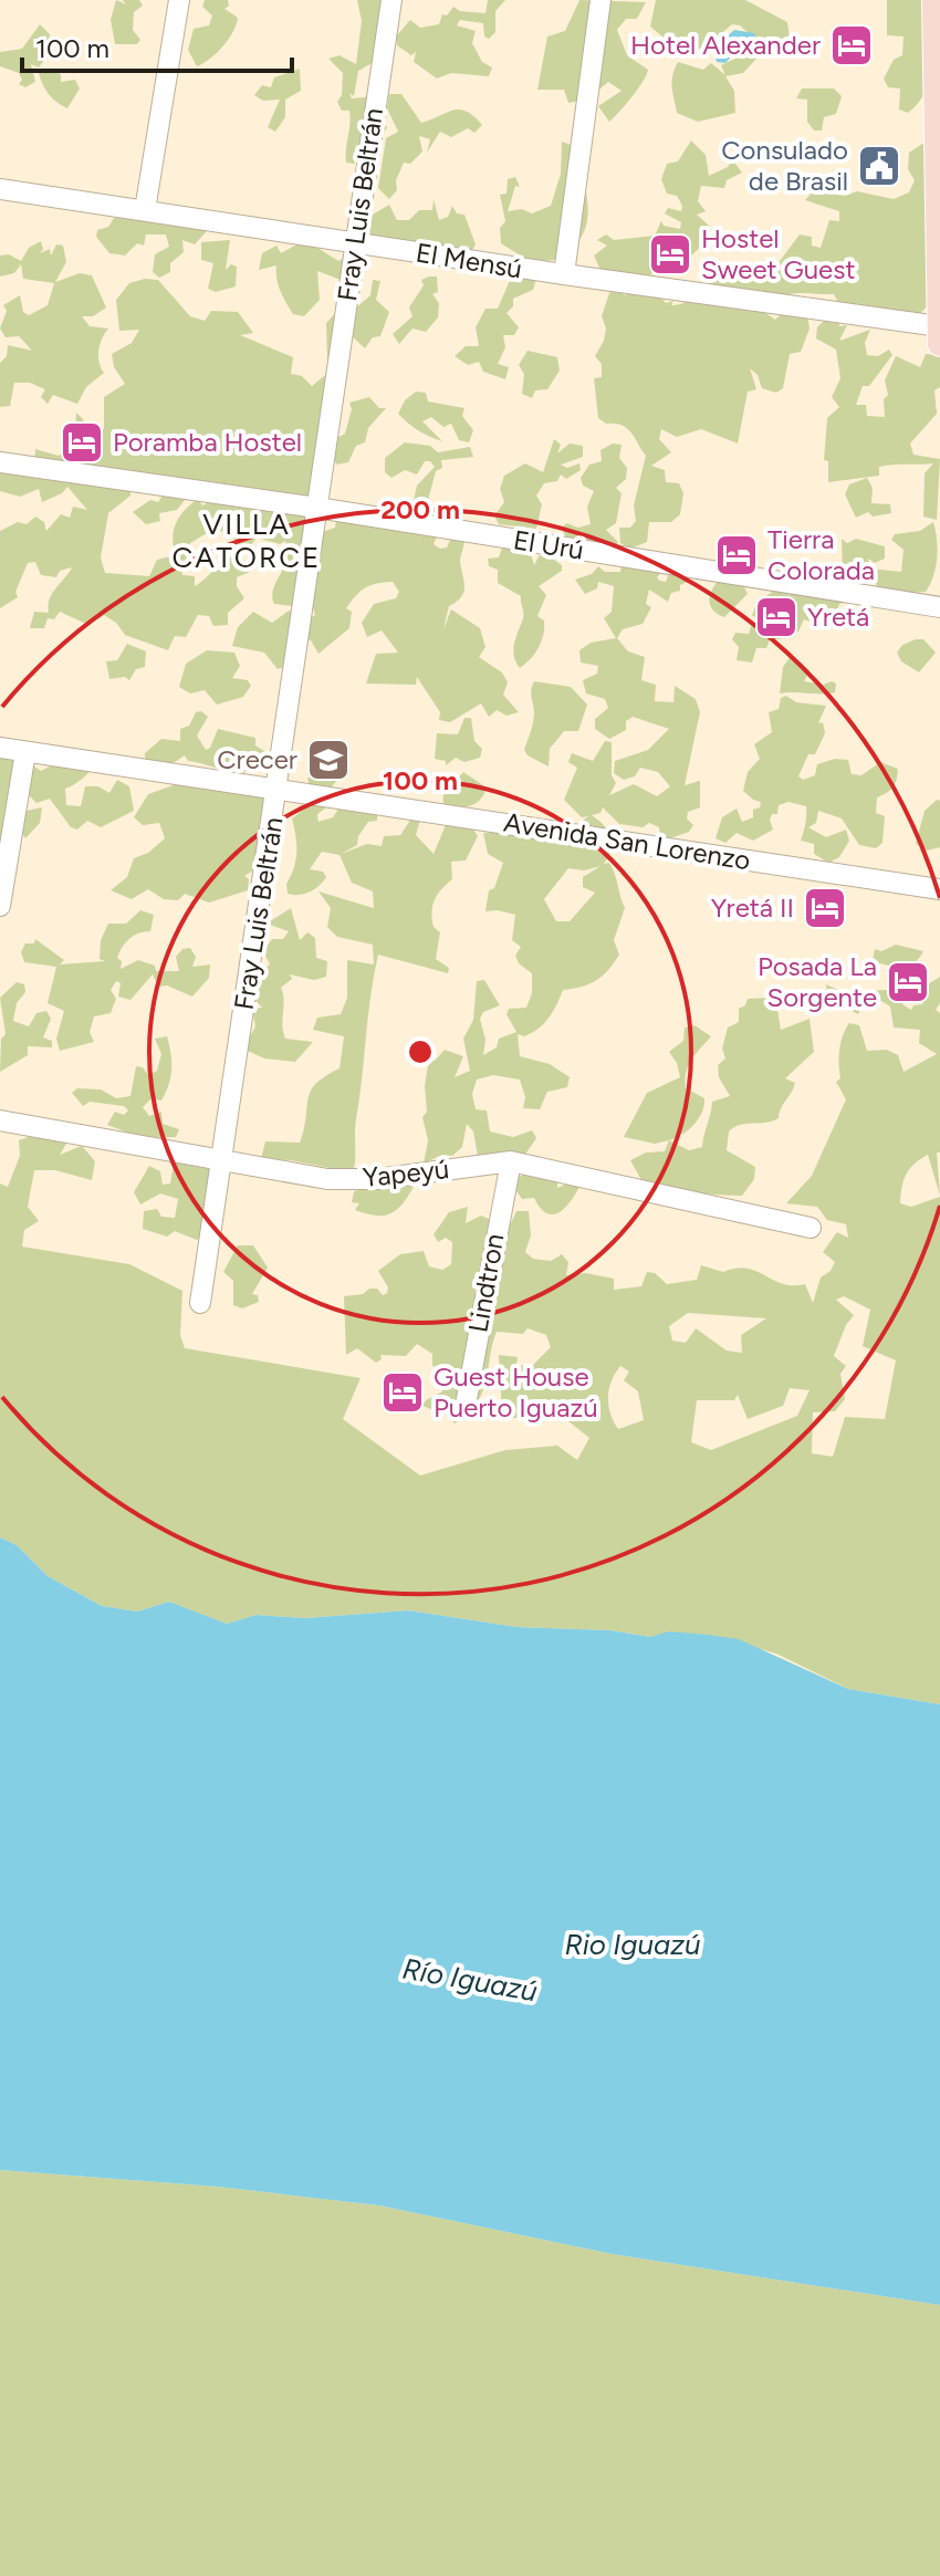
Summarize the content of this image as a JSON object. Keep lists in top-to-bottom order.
{
  "streets": {
    "street": [
      "Fray Luis Beltrán",
      "El Mensú",
      "El Urú",
      "Avenida San Lorenzo",
      "Yapeyú",
      "Lindtron"
    ]
  },
  "crossings": [
    ["Fray Luis Beltrán", "El Mensú"],
    ["Fray Luis Beltrán", "El Urú"],
    ["Fray Luis Beltrán", "Avenida San Lorenzo"],
    ["Fray Luis Beltrán", "Yapeyú"],
    ["Yapeyú", "Lindtron"]
  ],
  "districts": ["VILLA CATORCE"],
  "water": ["Rio Iguazú", "Río Iguazú"],
  "places": {
    "hotel": [
      "Hotel Alexander",
      "Hostel Sweet Guest",
      "Poramba Hostel",
      "Tierra Colorada",
      "Yretá",
      "Yretá II",
      "Posada La Sorgente",
      "Guest House Puerto Iguazú"
    ],
    "public building": ["Consulado de Brasil"],
    "school or university": ["Crecer"]
  },
  "scale_bar": "100 m",
  "rings": ["200 m", "100 m"]
}
